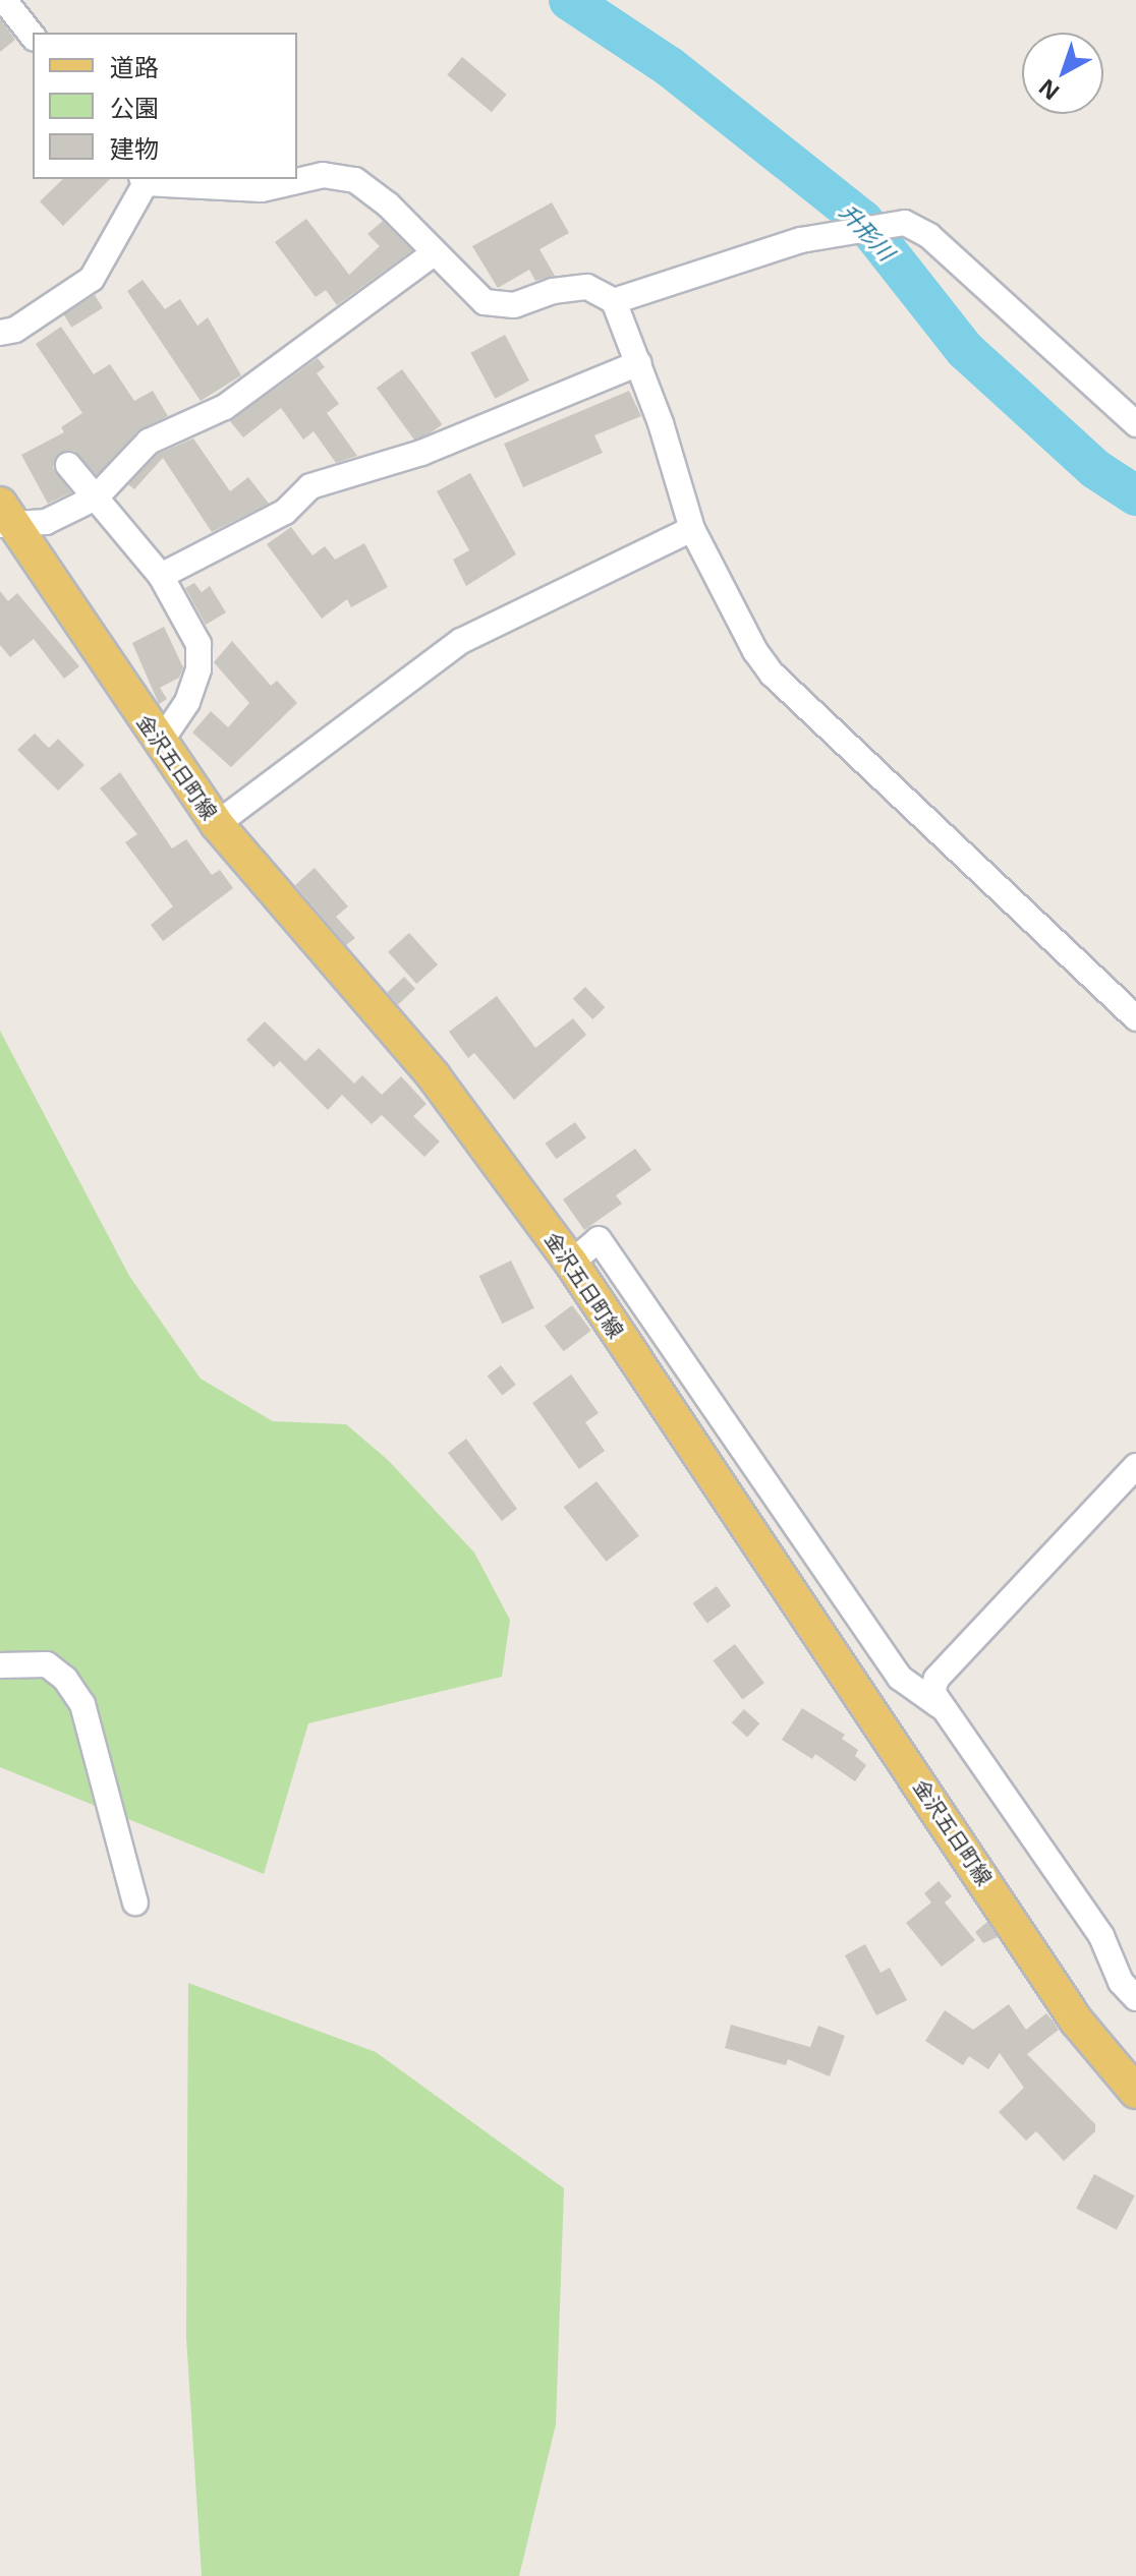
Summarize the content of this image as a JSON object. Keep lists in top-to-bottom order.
{
  "streets": {
    "main road": ["金沢五日町線"]
  },
  "water": ["升形川"],
  "legend": ["道路", "公園", "建物"],
  "north": "bottom left"
}
